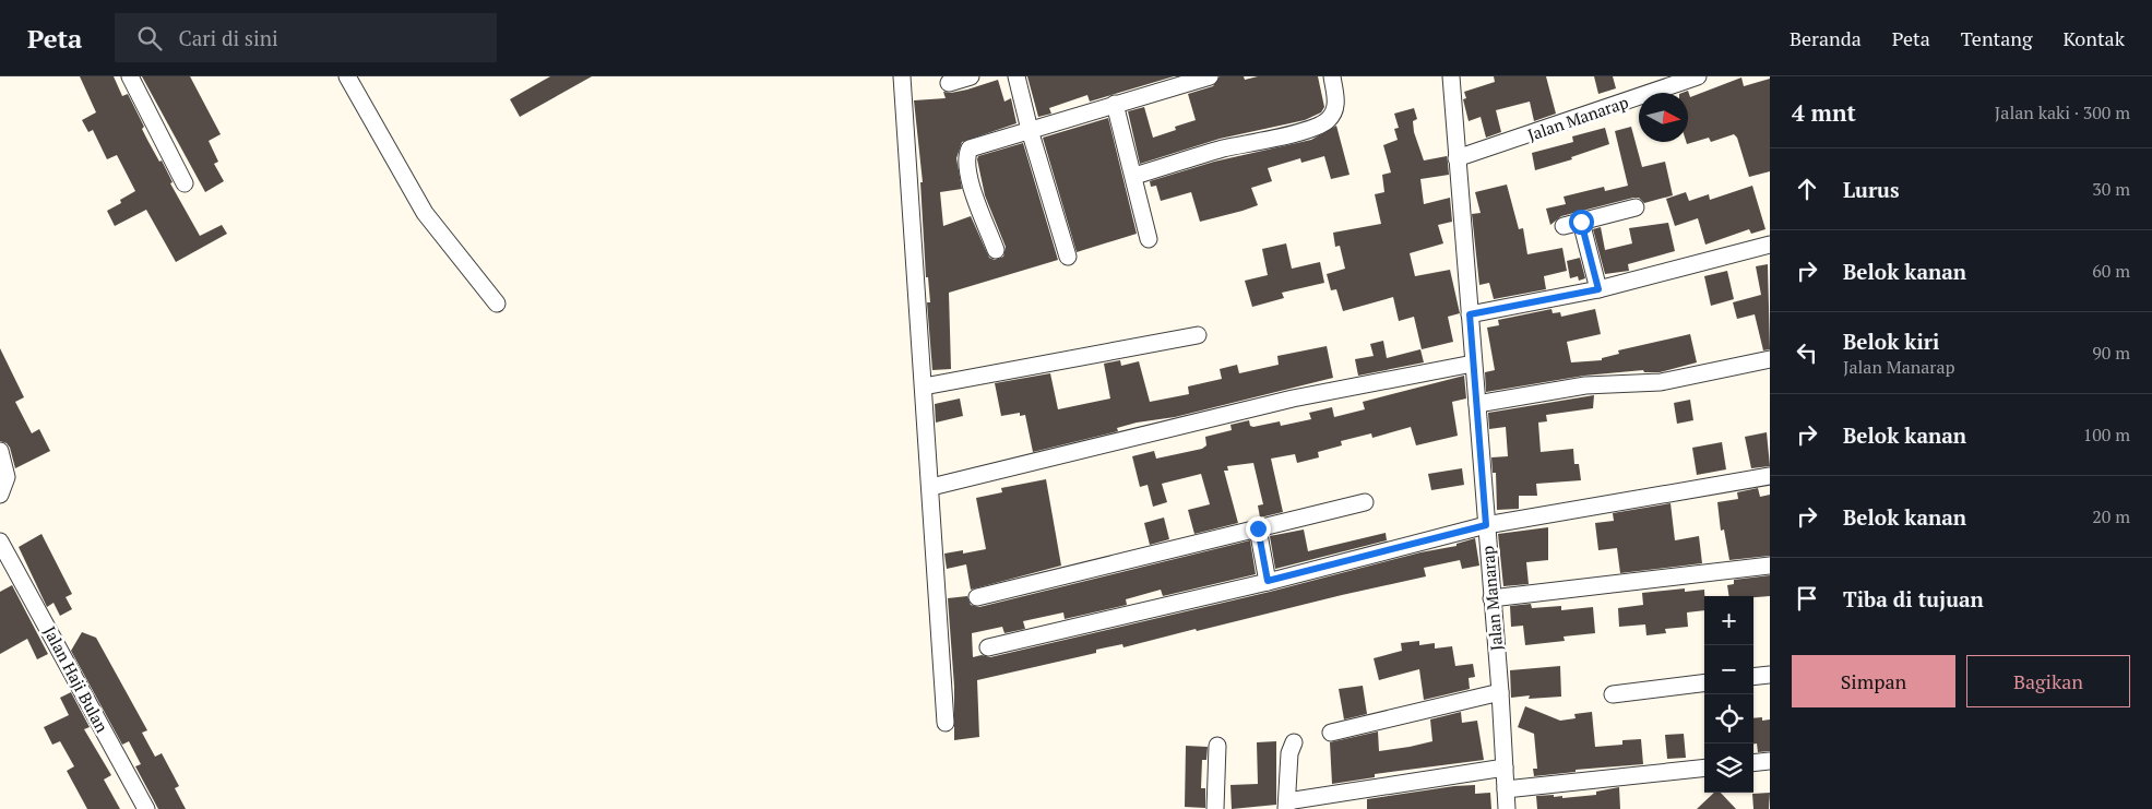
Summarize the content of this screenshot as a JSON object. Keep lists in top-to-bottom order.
{
  "streets": {
    "street": ["Jalan Manarap", "Jalan Haji Bulan"]
  },
  "north": "right",
  "page": {
    "header": "Peta",
    "search": "Cari di sini",
    "nav": [
      "Beranda",
      "Peta",
      "Tentang",
      "Kontak"
    ],
    "heading": ["4 mnt", "Jalan kaki · 300 m"],
    "list": [
      ["Lurus", "30 m"],
      ["Belok kanan", "60 m"],
      ["Belok kiri", "Jalan Manarap", "90 m"],
      ["Belok kanan", "100 m"],
      ["Belok kanan", "20 m"],
      "Tiba di tujuan"
    ],
    "map_buttons": ["+", "−"],
    "buttons": ["Simpan", "Bagikan"]
  }
}
